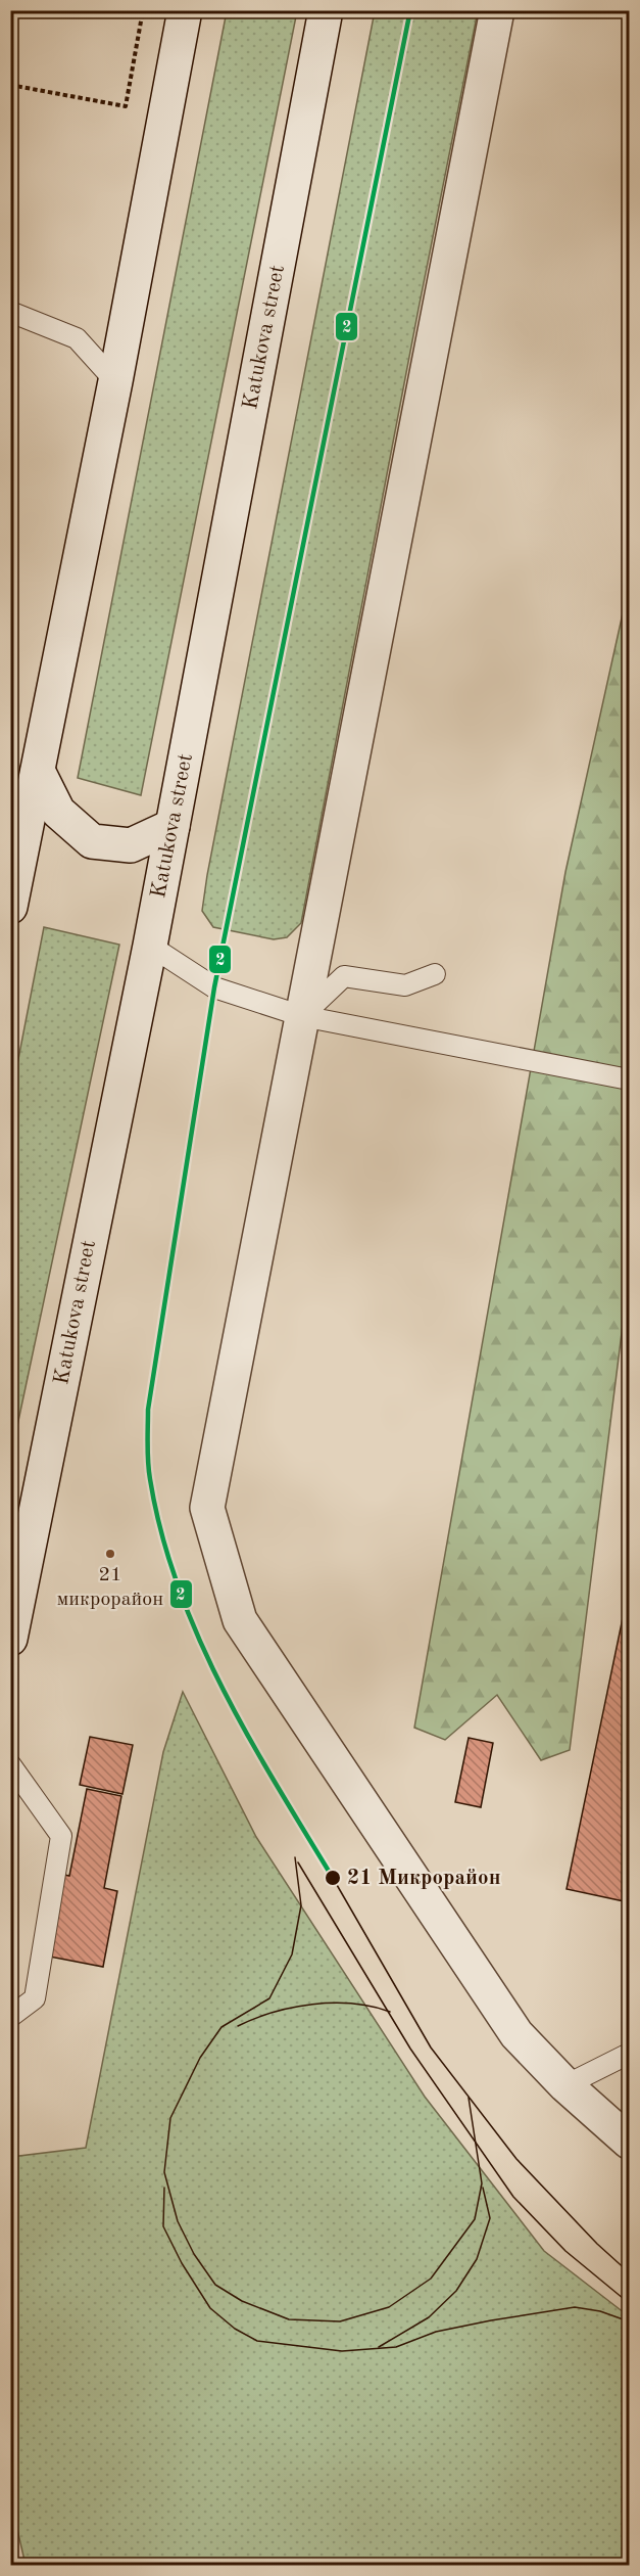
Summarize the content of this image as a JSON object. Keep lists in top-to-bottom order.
{
  "streets": {
    "main road": ["Katukova street"]
  },
  "places": ["21 микрорайон", "21 Микрорайон"],
  "lines": ["transit line 2"]
}
